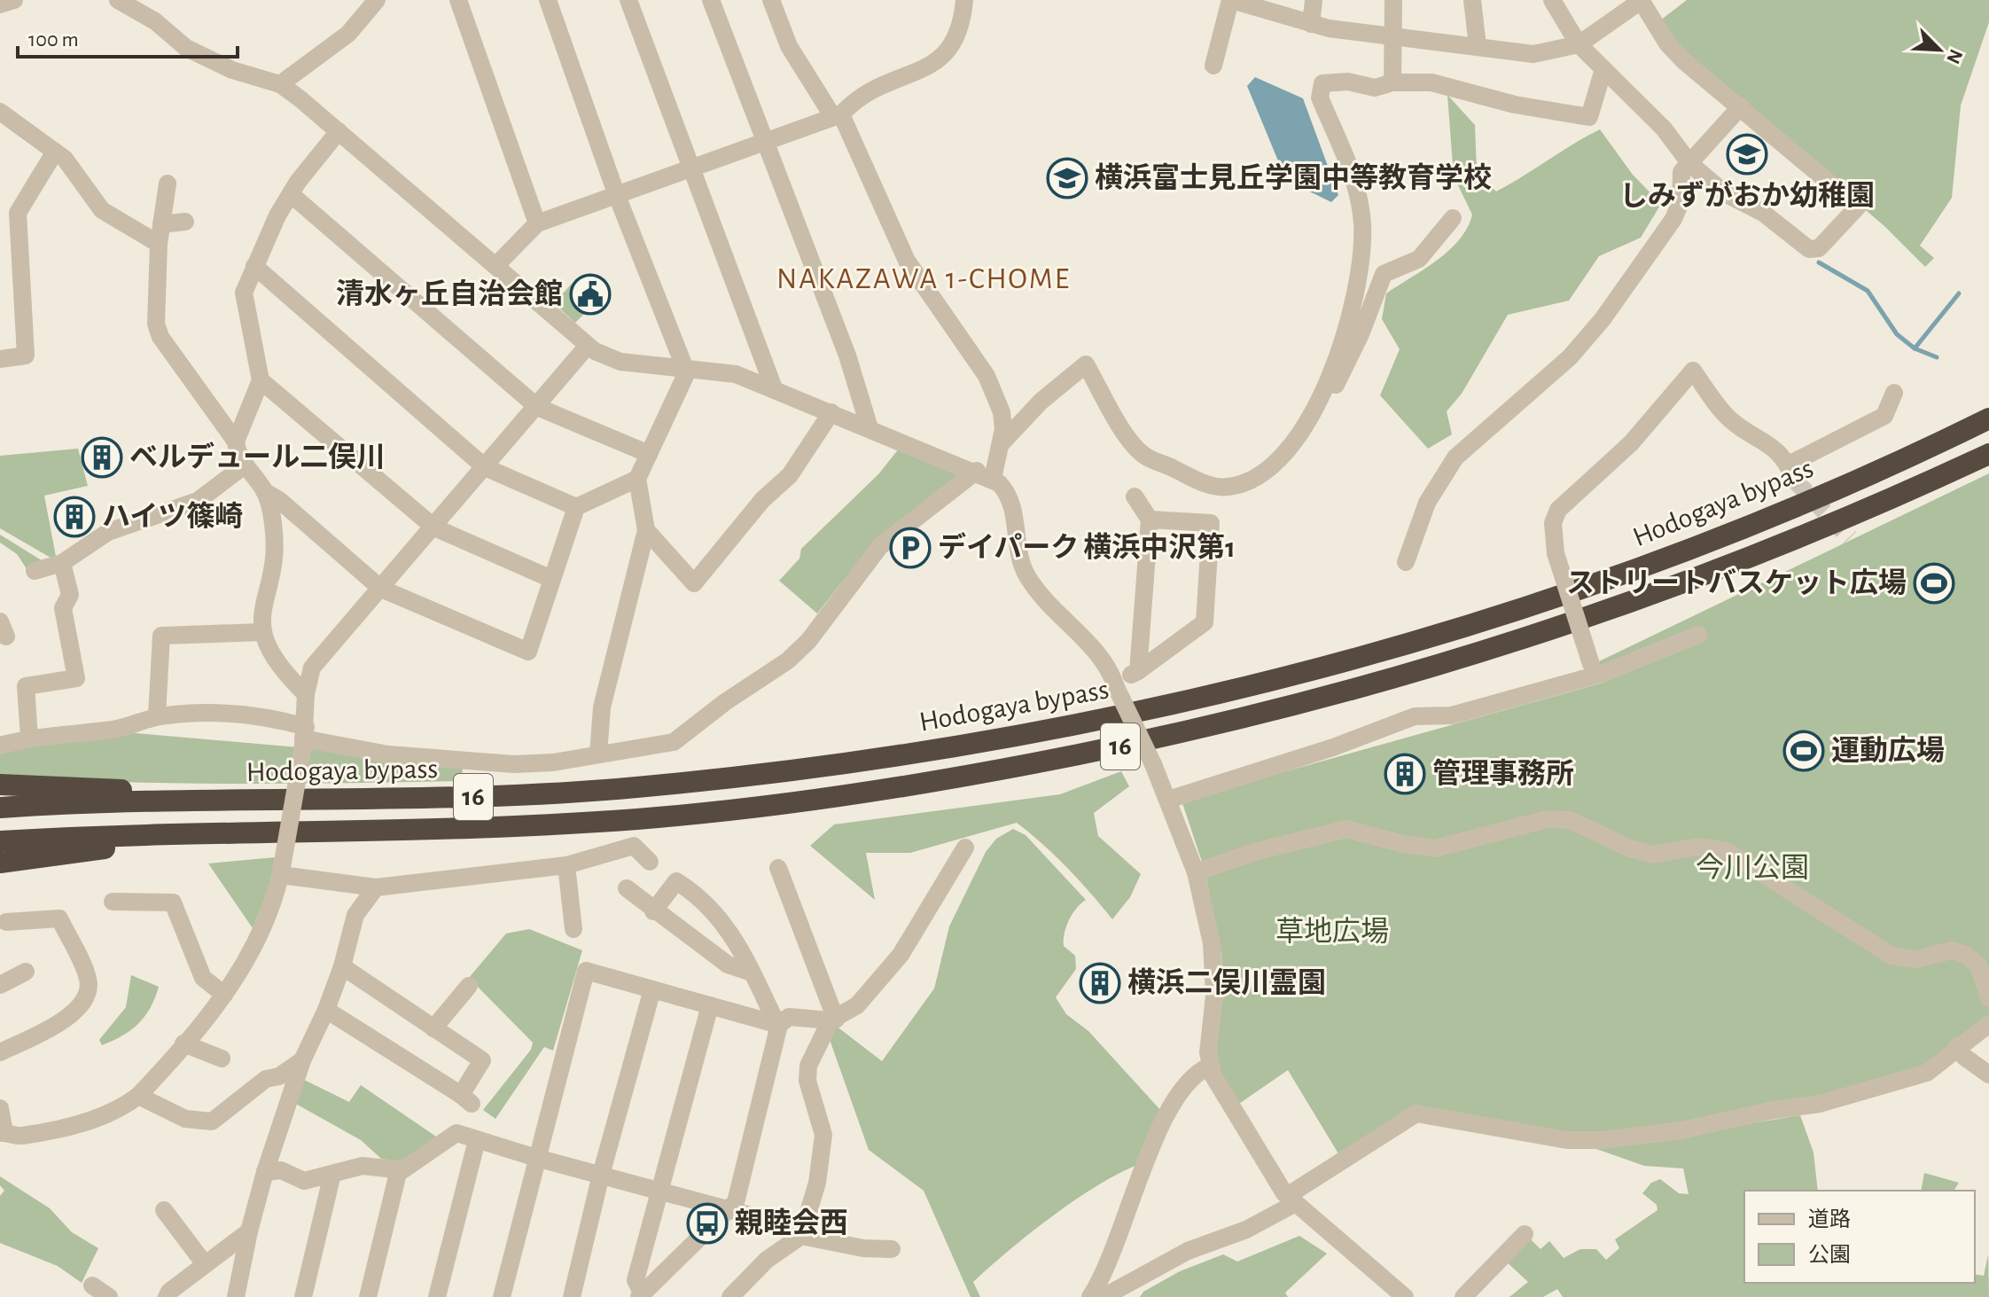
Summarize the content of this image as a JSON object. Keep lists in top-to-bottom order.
{
  "streets": {
    "highway": ["Hodogaya bypass", "16"]
  },
  "districts": ["NAKAZAWA 1-CHOME"],
  "parks": ["今川公園", "草地広場"],
  "places": {
    "school or university": ["しみずがおか幼稚園", "横浜富士見丘学園中等教育学校"],
    "public building": ["清水ヶ丘自治会館"],
    "building": [
      "ベルデュール二俣川",
      "ハイツ篠崎",
      "管理事務所",
      "横浜二俣川霊園"
    ],
    "parking": ["デイパーク 横浜中沢第1"],
    "sports": ["ストリートバスケット広場", "運動広場"],
    "bus stop": ["親睦会西"]
  },
  "legend": ["道路", "公園"],
  "scale_bar": "100 m",
  "north": "bottom right"
}
